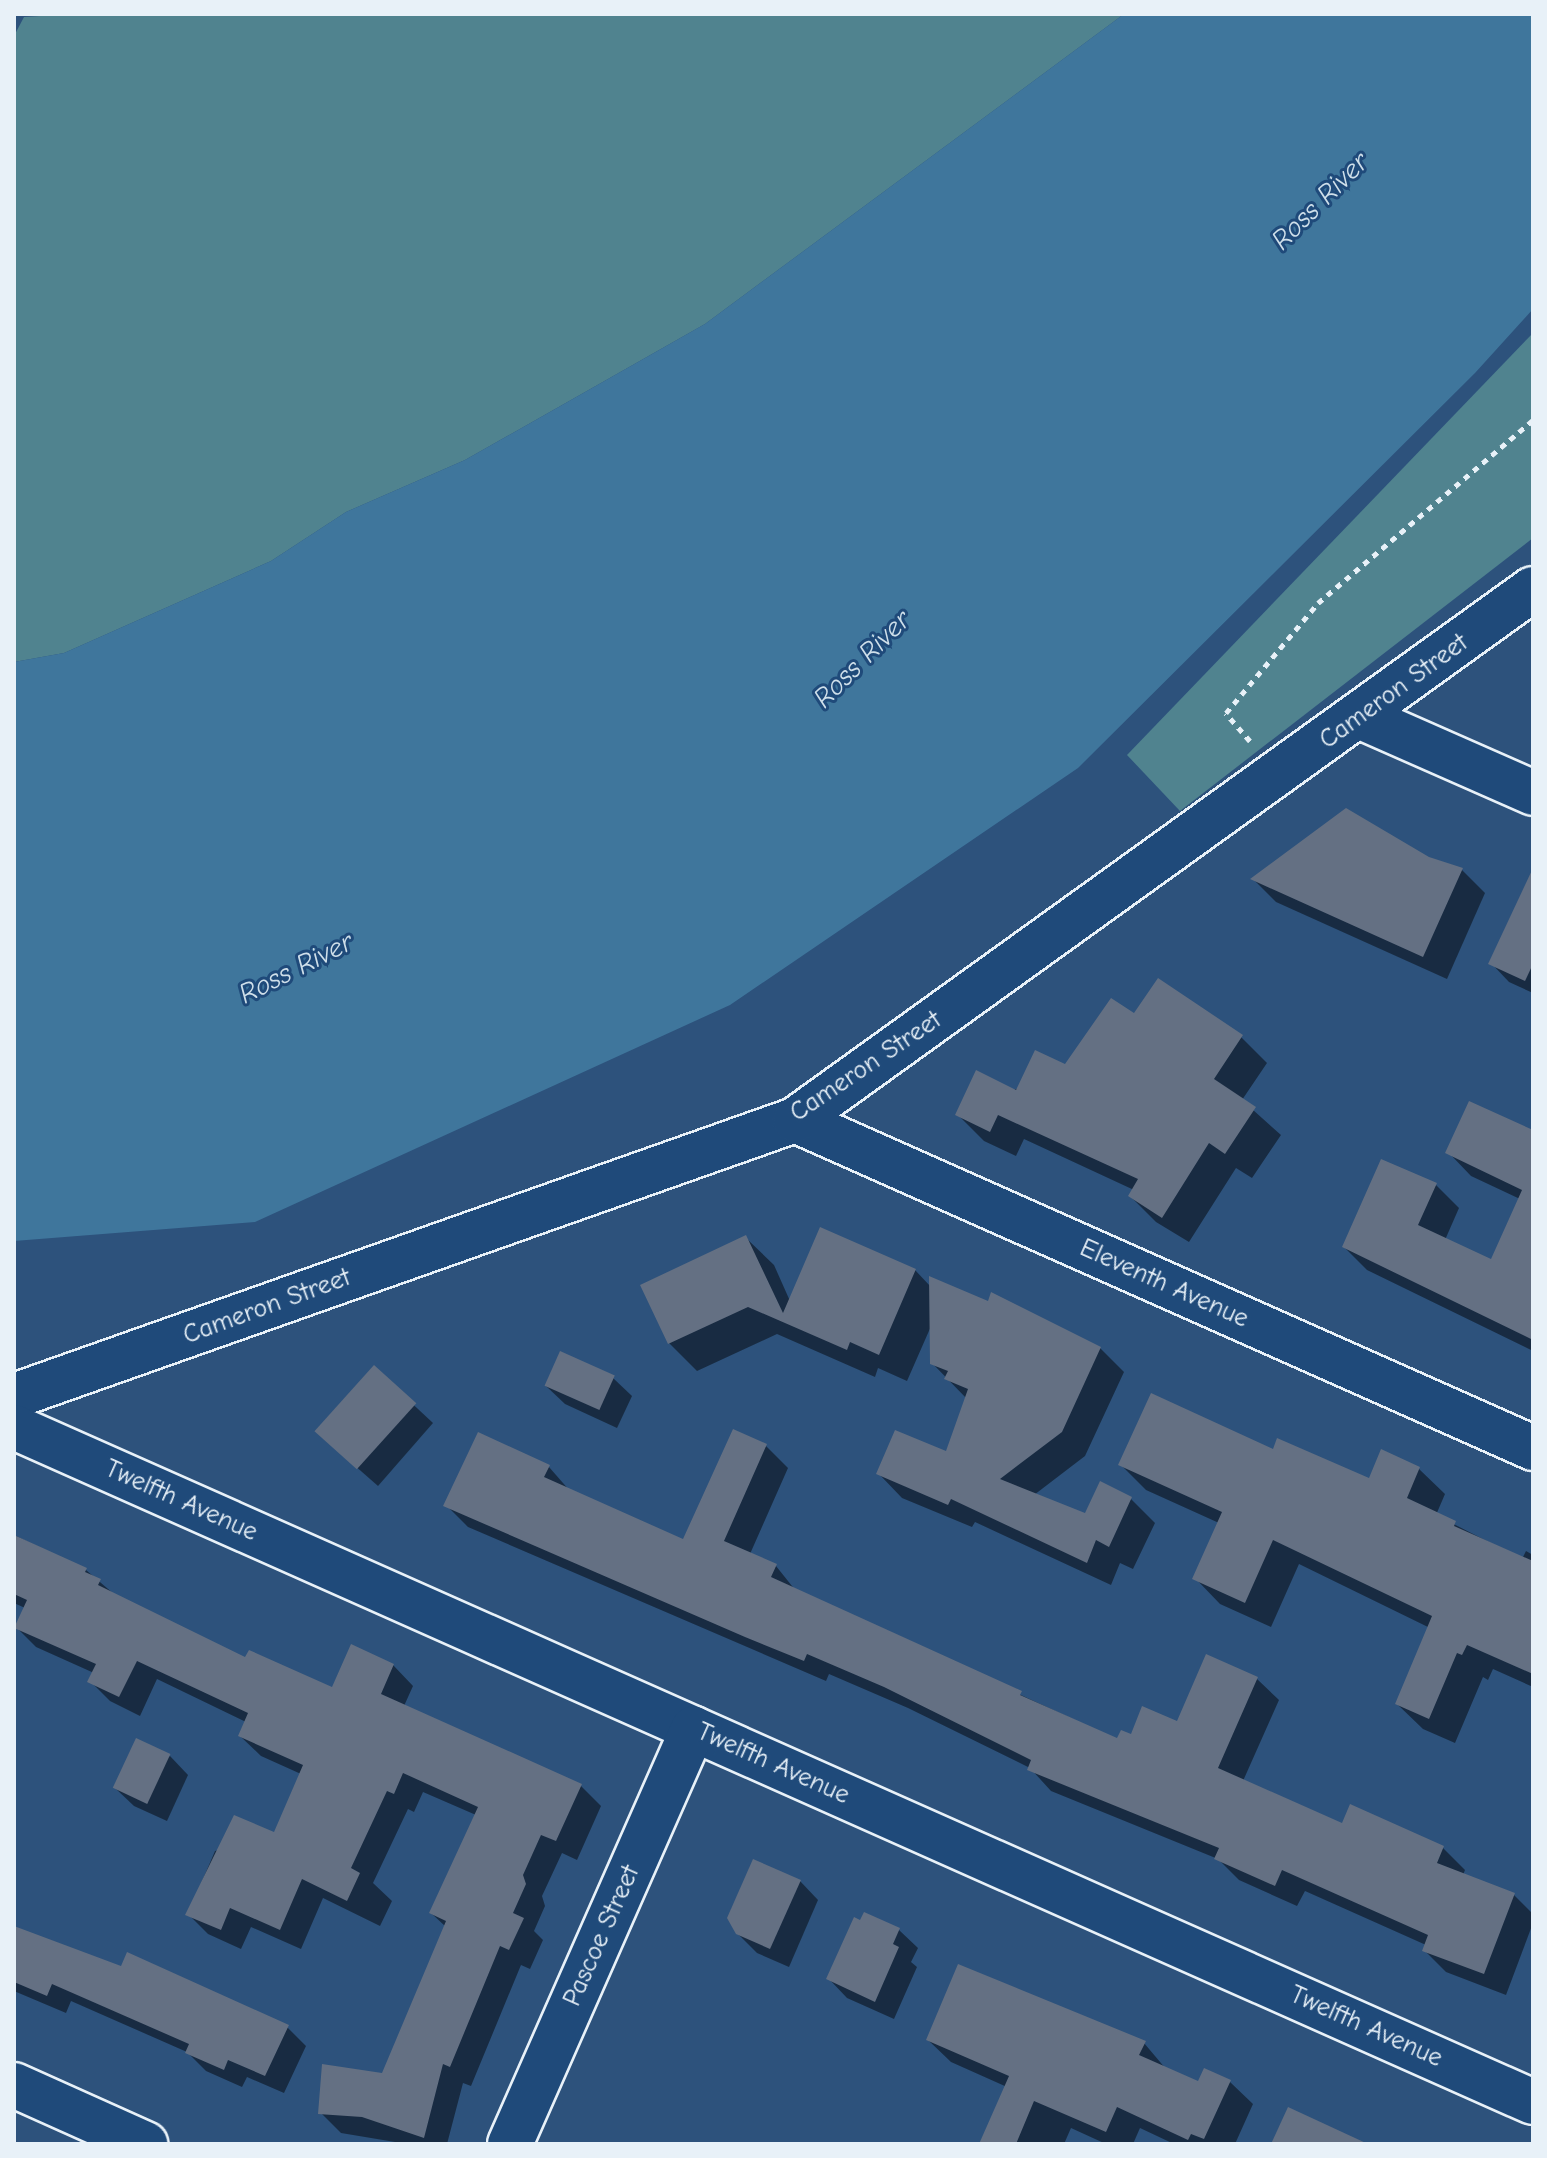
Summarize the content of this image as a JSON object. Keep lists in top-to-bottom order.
{
  "streets": {
    "street": [
      "Cameron Street",
      "Eleventh Avenue",
      "Twelfth Avenue",
      "Pascoe Street"
    ]
  },
  "crossings": [
    ["Cameron Street", "Eleventh Avenue"],
    ["Twelfth Avenue", "Pascoe Street"]
  ],
  "water": ["Ross River"]
}
